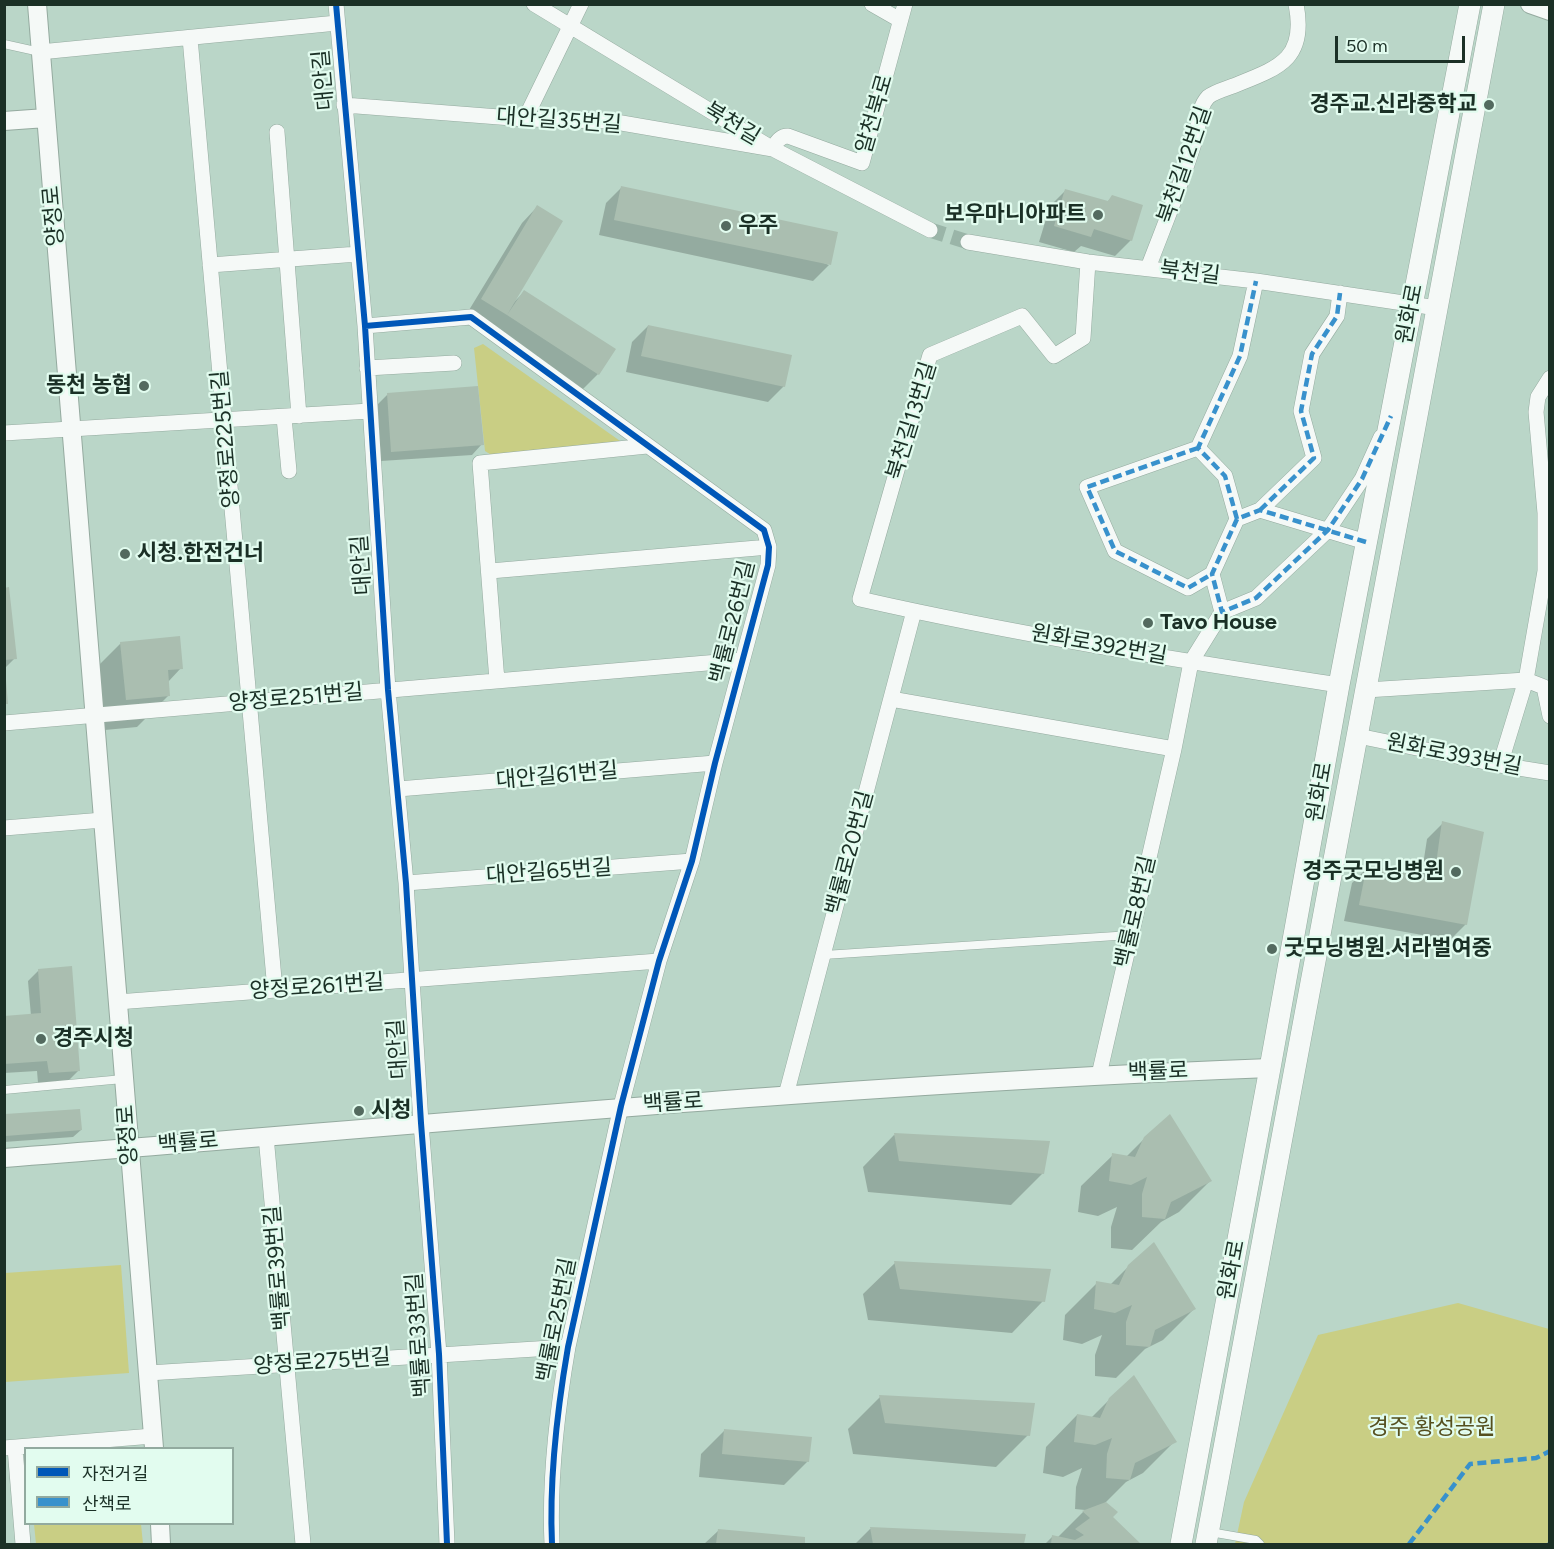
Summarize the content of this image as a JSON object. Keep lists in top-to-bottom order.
{
  "streets": {
    "main road": ["원화로"],
    "street": [
      "대안길",
      "알천북로",
      "대안길35번길",
      "북천길",
      "북천길12번길",
      "양정로",
      "북천길13번길",
      "양정로225번길",
      "백률로26번길",
      "원화로392번길",
      "양정로251번길",
      "원화로393번길",
      "대안길61번길",
      "백률로20번길",
      "대안길65번길",
      "백률로8번길",
      "양정로261번길",
      "백률로",
      "백률로39번길",
      "백률로25번길",
      "백률로33번길",
      "양정로275번길"
    ]
  },
  "crossings": [
    ["대안길", "대안길35번길"],
    ["대안길", "양정로225번길"],
    ["대안길", "백률로26번길"],
    ["대안길", "양정로251번길"],
    ["대안길", "대안길61번길"],
    ["대안길", "대안길65번길"],
    ["대안길", "양정로261번길"],
    ["대안길", "백률로"],
    ["대안길", "백률로33번길"],
    ["알천북로", "대안길35번길"],
    ["알천북로", "북천길"],
    ["대안길35번길", "북천길"],
    ["북천길", "북천길12번길"],
    ["북천길", "원화로"],
    ["북천길", "북천길13번길"],
    ["양정로", "양정로251번길"],
    ["양정로", "양정로261번길"],
    ["양정로", "백률로"],
    ["양정로", "양정로275번길"],
    ["원화로", "원화로392번길"],
    ["원화로", "원화로393번길"],
    ["원화로", "백률로"],
    ["북천길13번길", "원화로392번길"],
    ["양정로225번길", "양정로251번길"],
    ["양정로225번길", "양정로261번길"],
    ["백률로26번길", "양정로251번길"],
    ["백률로26번길", "대안길61번길"],
    ["백률로26번길", "대안길65번길"],
    ["백률로26번길", "양정로261번길"],
    ["백률로26번길", "백률로"],
    ["백률로26번길", "백률로25번길"],
    ["원화로392번길", "백률로20번길"],
    ["원화로392번길", "백률로8번길"],
    ["백률로20번길", "백률로"],
    ["백률로8번길", "백률로"],
    ["백률로", "백률로39번길"],
    ["백률로", "백률로25번길"],
    ["백률로", "백률로33번길"],
    ["백률로39번길", "양정로275번길"],
    ["백률로25번길", "양정로275번길"],
    ["백률로33번길", "양정로275번길"]
  ],
  "parks": ["경주 황성공원"],
  "places": [
    "경주교.신라중학교",
    "보우마니아파트",
    "우주",
    "동천 농협",
    "시청.한전건너",
    "Tavo House",
    "경주굿모닝병원",
    "굿모닝병원.서라벌여중",
    "경주시청",
    "시청"
  ],
  "legend": ["자전거길", "산책로"],
  "scale_bar": "50 m"
}
